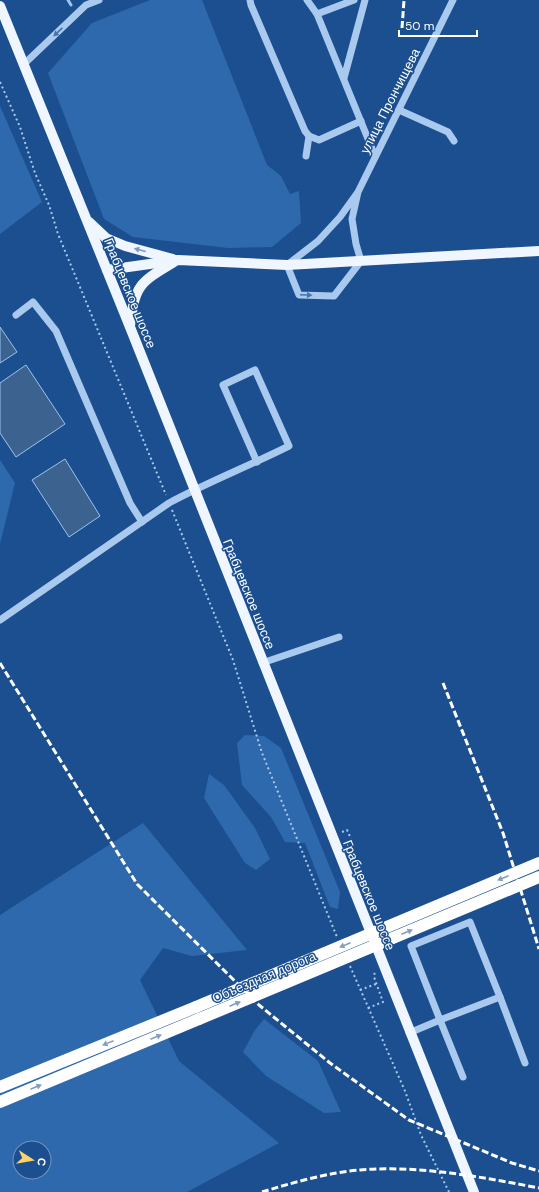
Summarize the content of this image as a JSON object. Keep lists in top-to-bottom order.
{
  "streets": {
    "highway": ["Объездная дорога"],
    "main road": ["Грабцевское шоссе"],
    "street": ["улица Прончищева"]
  },
  "scale_bar": "50 m",
  "north": "right"
}
